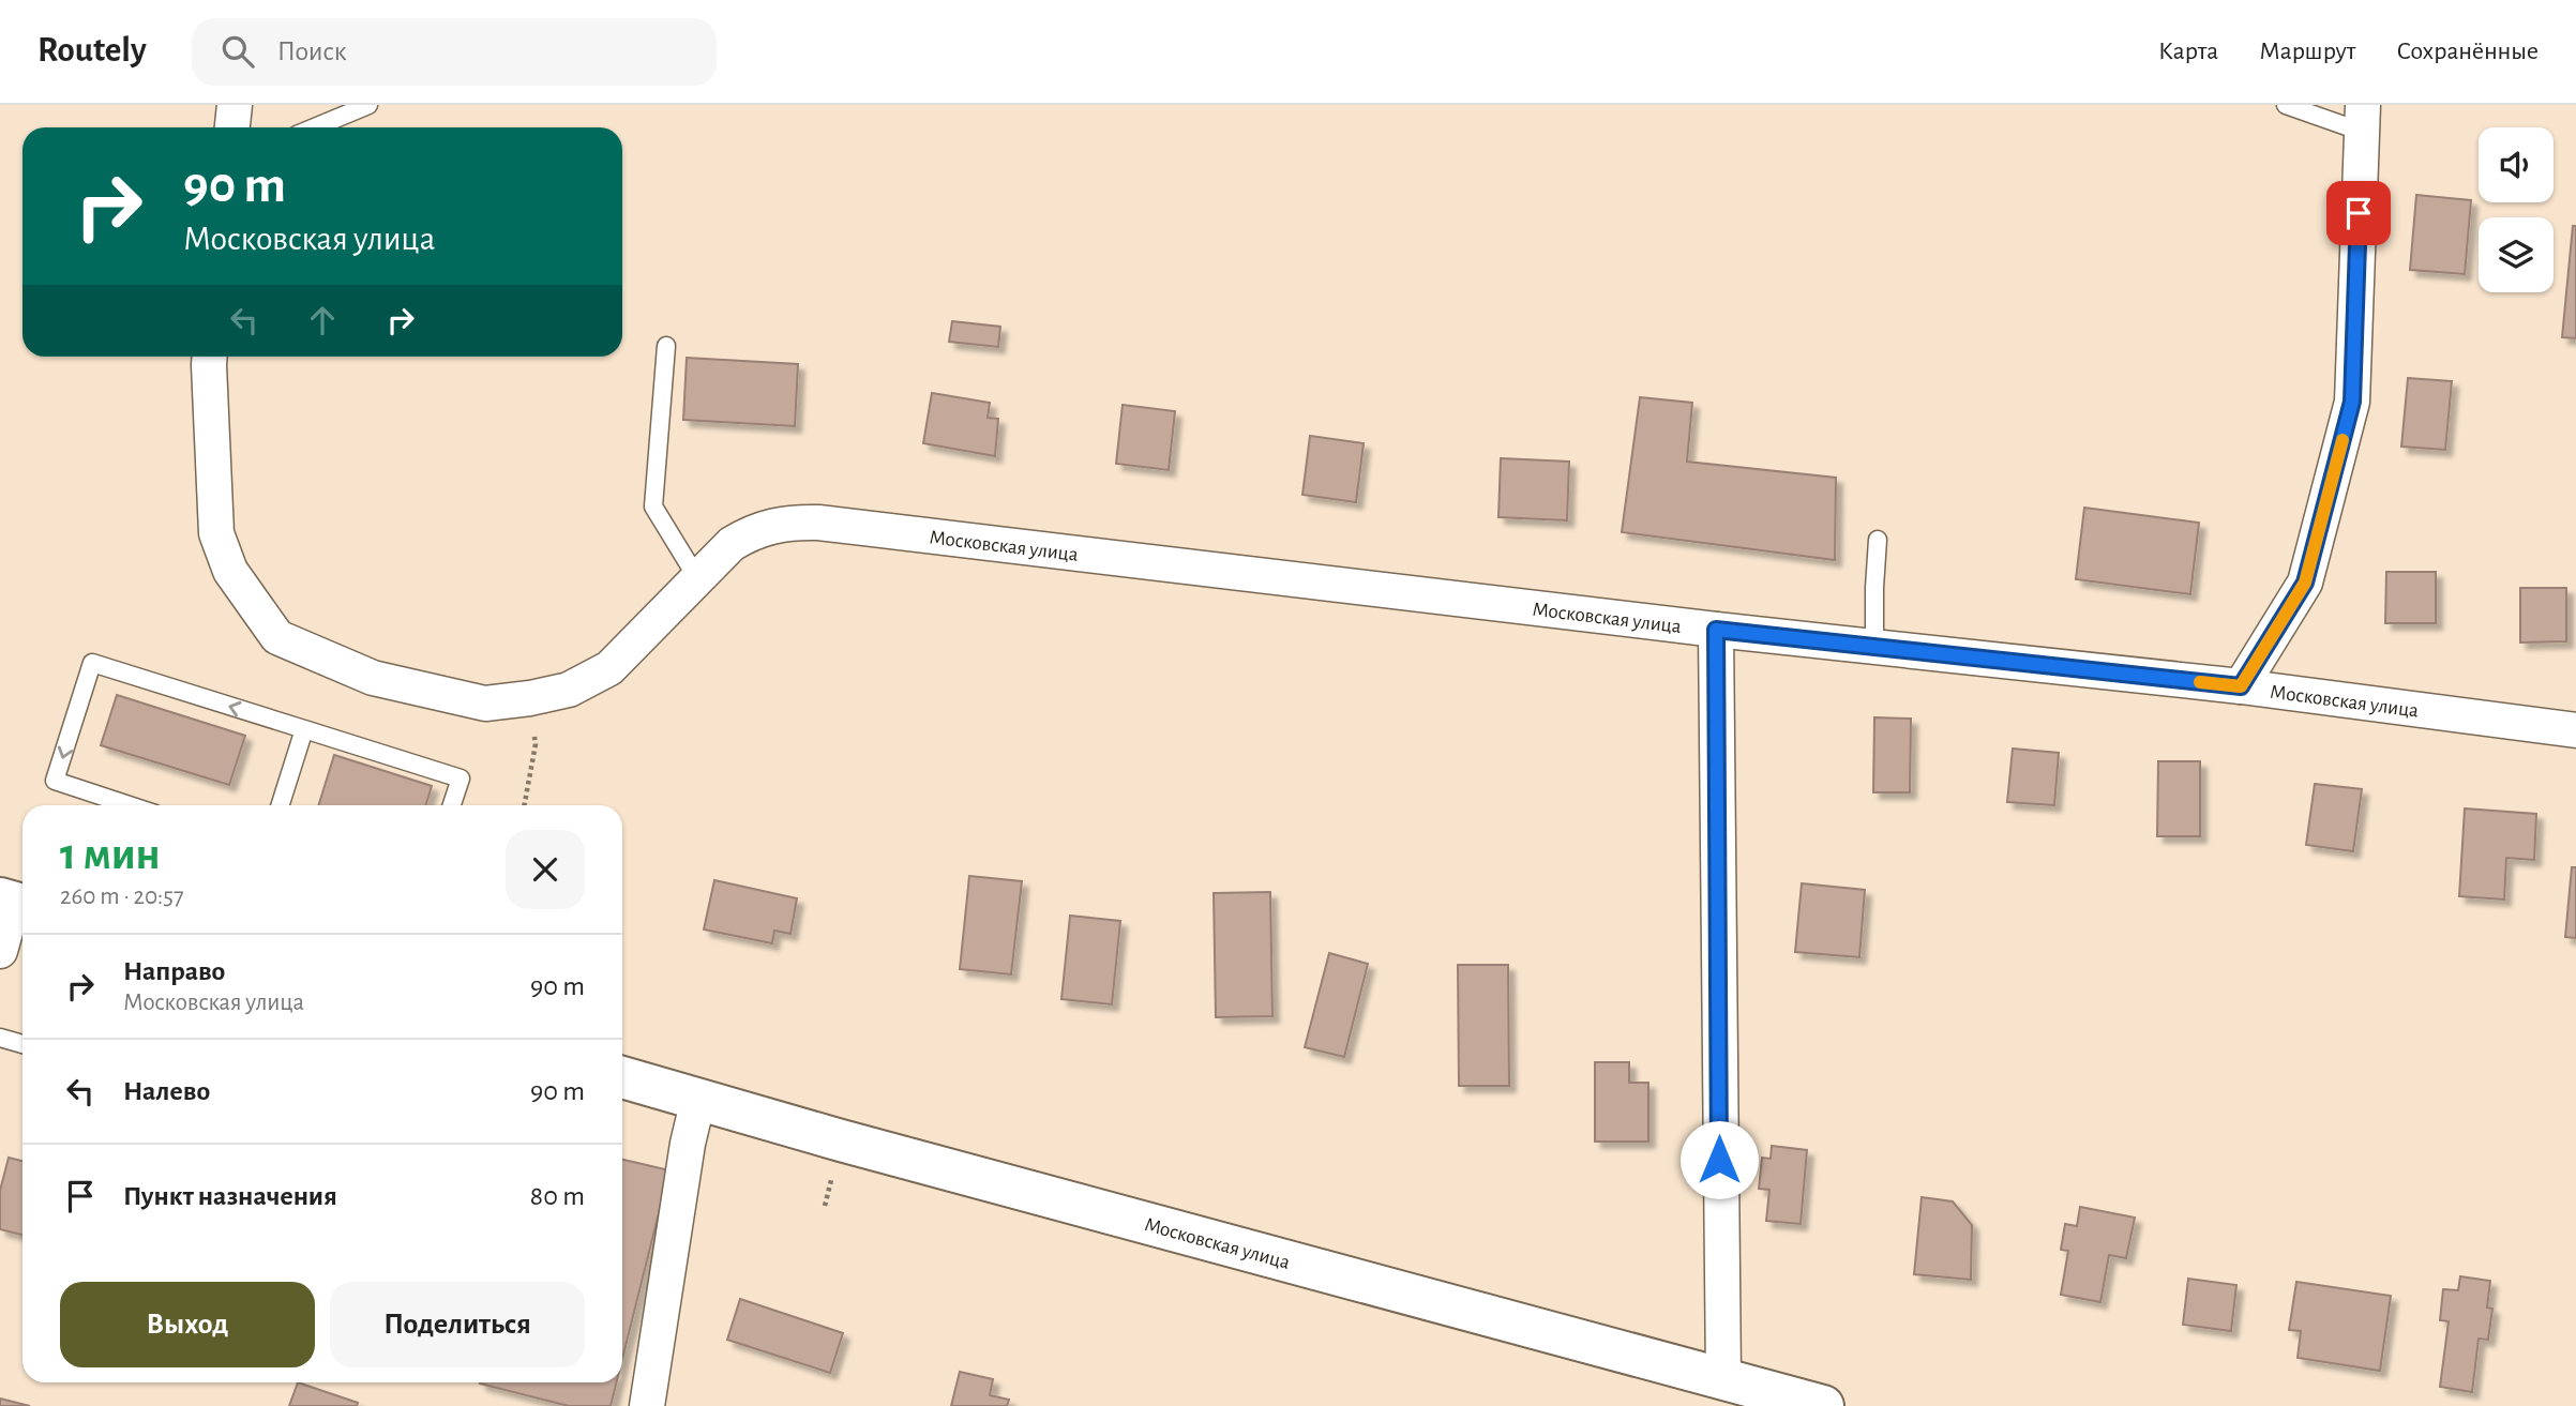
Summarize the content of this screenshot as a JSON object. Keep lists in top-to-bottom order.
{
  "streets": {
    "main road": ["Московская улица"]
  },
  "page": {
    "header": "Routely",
    "search": "Поиск",
    "nav": ["Карта", "Маршрут", "Сохранённые"],
    "turn": ["90 m", "Московская улица"],
    "heading": ["1 мин", "260 m · 20:57"],
    "list": [
      {
        "name": "Направо",
        "note": "Московская улица",
        "value": "90 m"
      },
      {
        "name": "Налево",
        "value": "90 m"
      },
      {
        "name": "Пункт назначения",
        "value": "80 m"
      }
    ],
    "buttons": ["Выход", "Поделиться"]
  }
}
